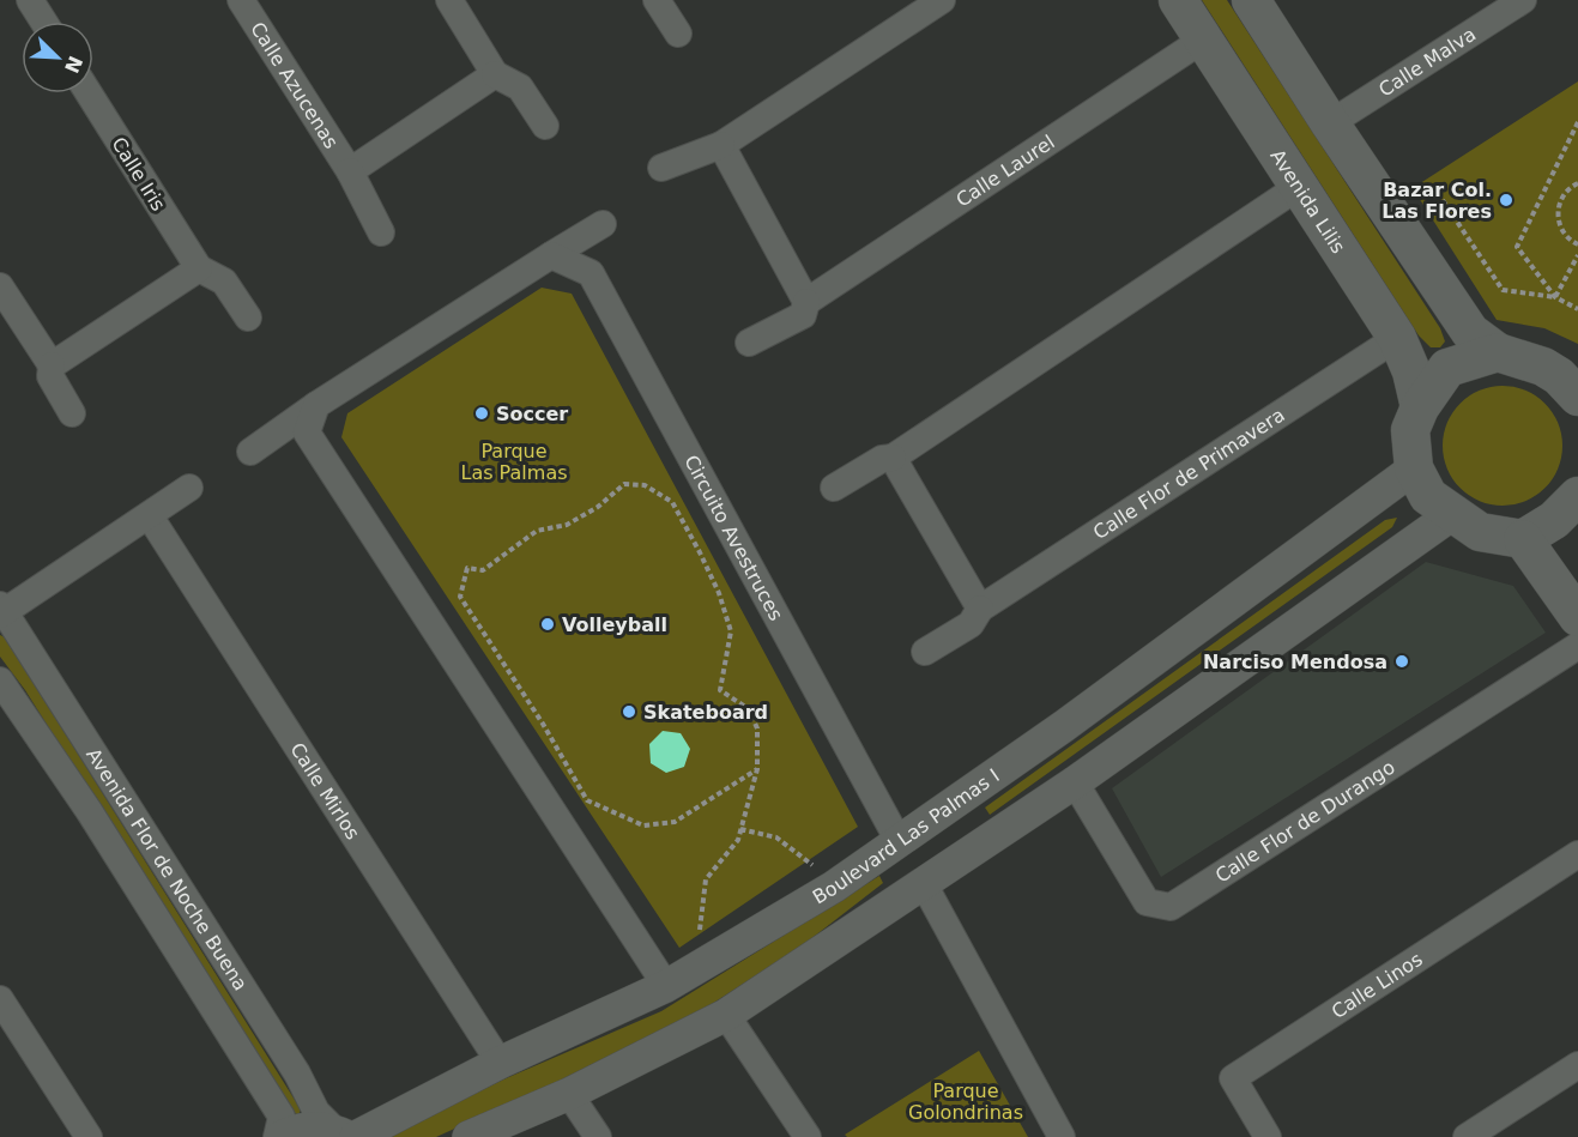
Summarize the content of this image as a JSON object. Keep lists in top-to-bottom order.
{
  "streets": {
    "main road": ["Avenida Lilis"],
    "street": [
      "Calle Malva",
      "Calle Azucenas",
      "Calle Laurel",
      "Calle Iris",
      "Calle Flor de Primavera",
      "Circuito Avestruces",
      "Calle Mirlos",
      "Calle Flor de Durango",
      "Boulevard Las Palmas I",
      "Avenida Flor de Noche Buena",
      "Calle Linos"
    ]
  },
  "crossings": [
    ["Calle Laurel", "Avenida Lilis"],
    ["Avenida Lilis", "Calle Flor de Primavera"],
    ["Circuito Avestruces", "Boulevard Las Palmas I"],
    ["Calle Mirlos", "Boulevard Las Palmas I"],
    ["Boulevard Las Palmas I", "Avenida Flor de Noche Buena"]
  ],
  "parks": ["Parque Las Palmas", "Parque Golondrinas"],
  "places": [
    "Bazar Col. Las Flores",
    "Soccer",
    "Volleyball",
    "Narciso Mendosa",
    "Skateboard"
  ],
  "north": "bottom right"
}
